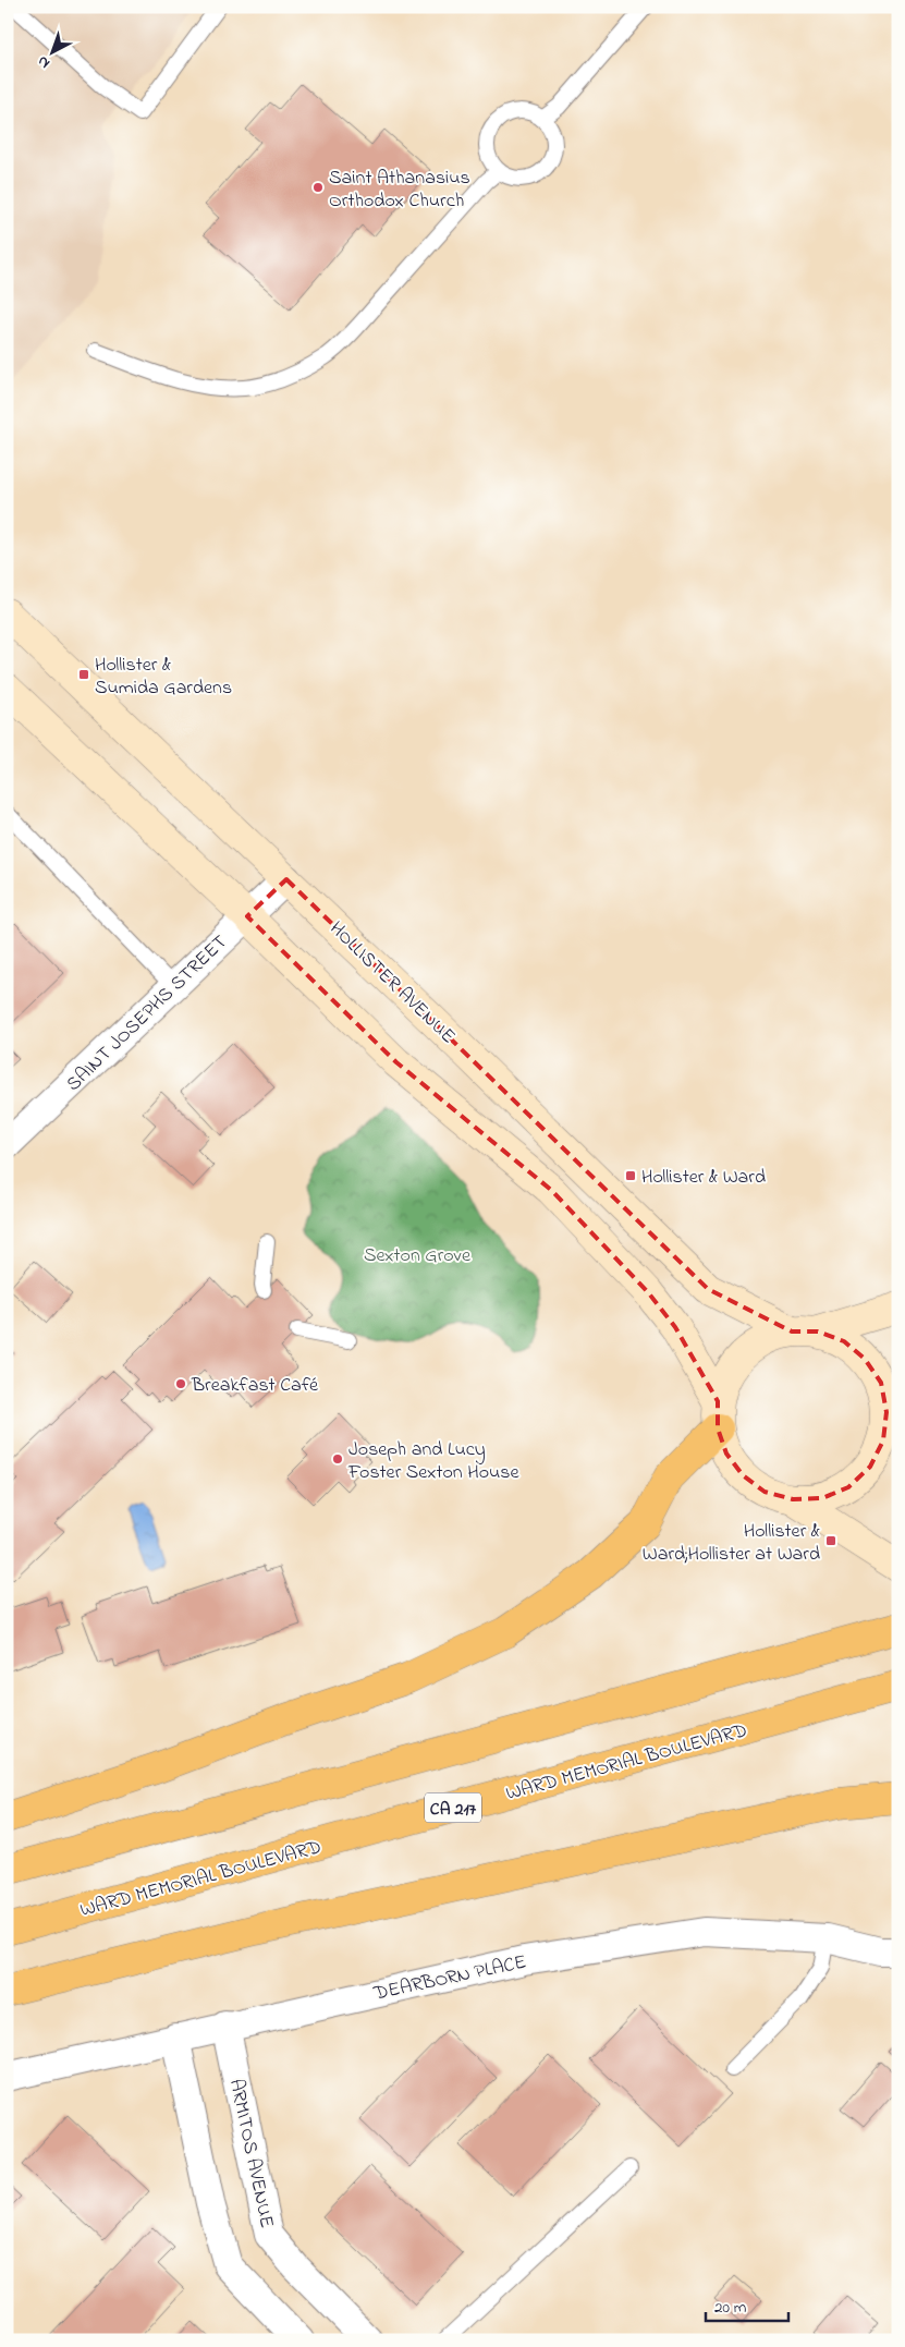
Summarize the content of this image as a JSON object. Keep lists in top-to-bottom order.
{
  "streets": {
    "highway": ["WARD MEMORIAL BOULEVARD", "CA 217"],
    "main road": ["HOLLISTER AVENUE"],
    "street": ["SAINT JOSEPHS STREET", "DEARBORN PLACE", "ARMITOS AVENUE"]
  },
  "crossings": [
    ["HOLLISTER AVENUE", "SAINT JOSEPHS STREET"],
    ["DEARBORN PLACE", "ARMITOS AVENUE"]
  ],
  "parks": ["Sexton Grove"],
  "places": {
    "other": ["Saint Athanasius Orthodox Church", "Breakfast Café", "Joseph and Lucy Foster Sexton House"],
    "transit": ["Hollister & Sumida Gardens", "Hollister & Ward", "Hollister & Ward;Hollister at Ward"]
  },
  "scale_bar": "20 m",
  "north": "bottom left"
}
